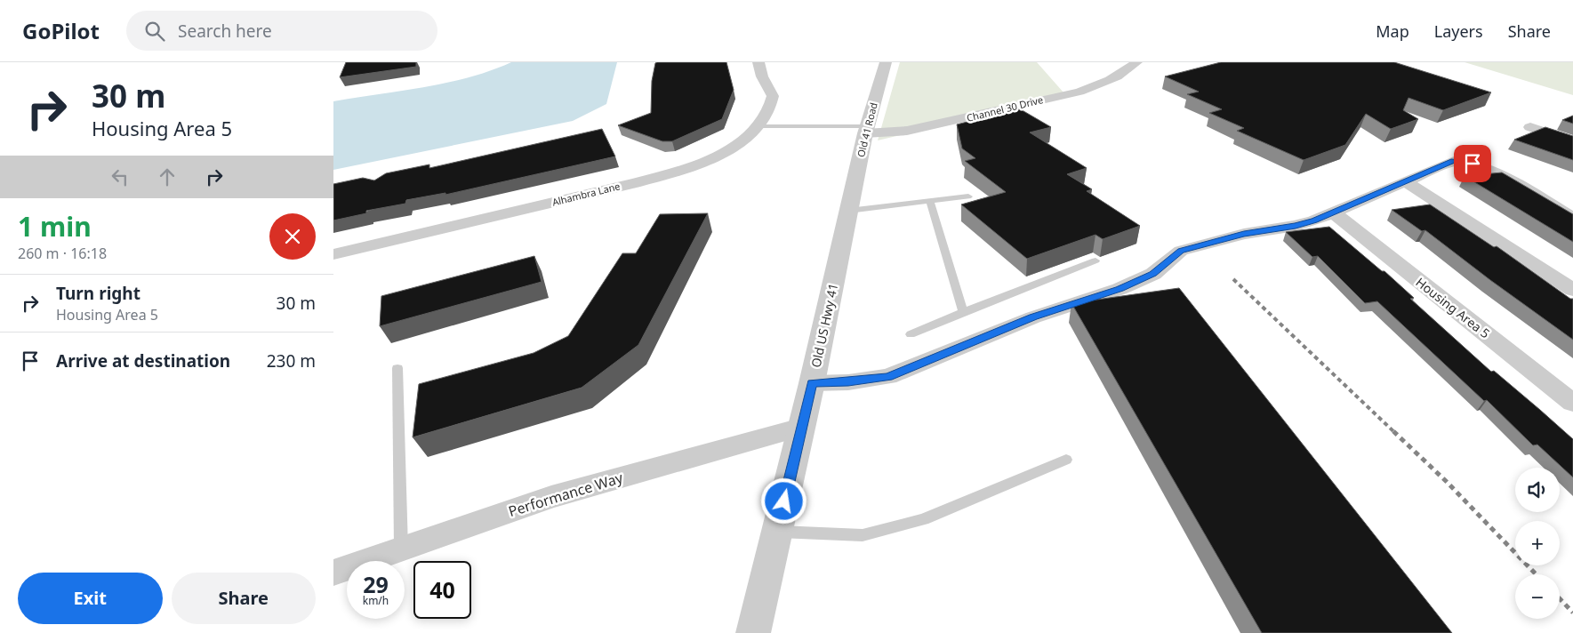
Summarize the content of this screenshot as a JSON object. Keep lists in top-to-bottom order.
{
  "streets": {
    "street": [
      "Channel 30 Drive",
      "Old 41 Road",
      "Alhambra Lane",
      "Housing Area 5",
      "Old US Hwy 41",
      "Performance Way"
    ]
  },
  "crossings": [
    ["Channel 30 Drive", "Old 41 Road"],
    ["Old 41 Road", "Old US Hwy 41"],
    ["Old US Hwy 41", "Performance Way"]
  ],
  "page": {
    "header": "GoPilot",
    "search": "Search here",
    "nav": ["Map", "Layers", "Share"],
    "turn": ["30 m", "Housing Area 5"],
    "heading": ["1 min", "260 m · 16:18"],
    "list": [
      {
        "name": "Turn right",
        "note": "Housing Area 5",
        "value": "30 m"
      },
      {
        "name": "Arrive at destination",
        "value": "230 m"
      }
    ],
    "map_buttons": ["+", "−"],
    "speed": "29 km/h",
    "limit": "40",
    "buttons": ["Exit", "Share"]
  }
}
